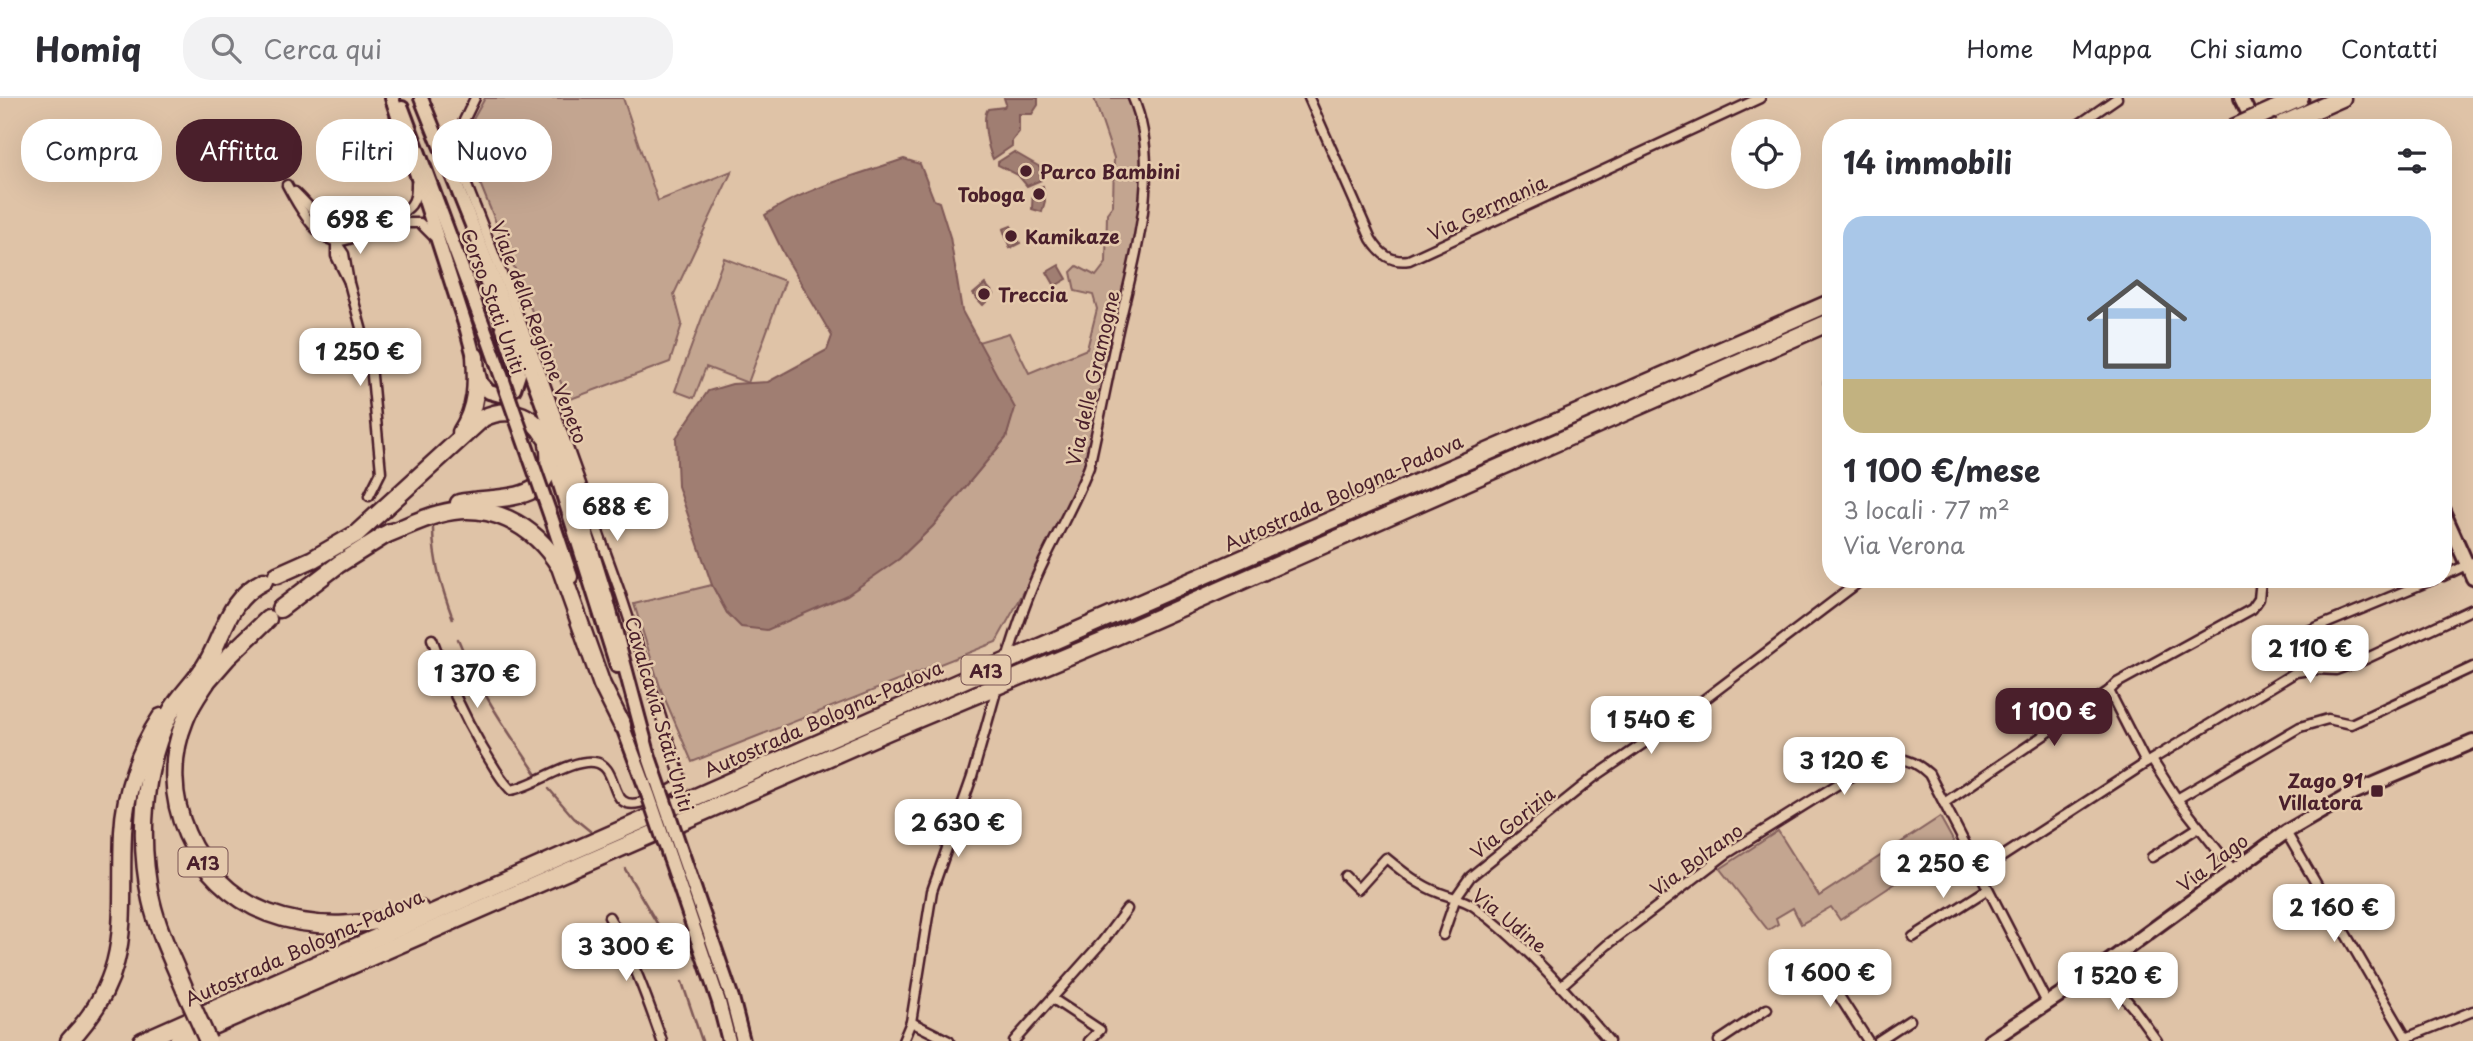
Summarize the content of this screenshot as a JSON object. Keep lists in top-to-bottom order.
{
  "streets": {
    "highway": ["Autostrada Bologna-Padova", "A13"],
    "main road": ["Corso Stati Uniti", "Cavalcavia Stati Uniti", "Via Zago"],
    "street": [
      "Via Germania",
      "Viale della Regione Veneto",
      "Via delle Gramogne",
      "Via Gorizia",
      "Via Bolzano",
      "Via Udine"
    ]
  },
  "crossings": [
    ["Corso Stati Uniti", "Cavalcavia Stati Uniti"],
    ["Autostrada Bologna-Padova", "A13"],
    ["Via Gorizia", "Via Udine"],
    ["Via Bolzano", "Via Zago"],
    ["Via Bolzano", "Via Udine"]
  ],
  "places": {
    "other": [
      "Parco Bambini",
      "Toboga",
      "Kamikaze",
      "Treccia"
    ],
    "transit": ["Zago 91 Villatora"]
  },
  "page": {
    "header": "Homiq",
    "search": "Cerca qui",
    "nav": [
      "Home",
      "Mappa",
      "Chi siamo",
      "Contatti"
    ],
    "chip": [
      "Compra",
      "Affitta",
      "Filtri",
      "Nuovo"
    ],
    "heading": "14 immobili",
    "price": [
      "698 €",
      "1 250 €",
      "688 €",
      "2 110 €",
      "1 370 €",
      "1 100 €",
      "1 540 €",
      "3 120 €",
      "2 630 €",
      "2 250 €",
      "2 160 €",
      "3 300 €",
      "1 600 €",
      "1 520 €"
    ],
    "list": [
      {
        "name": "1 100 €/mese",
        "note": "3 locali · 77 m² · Via Verona"
      }
    ]
  }
}
